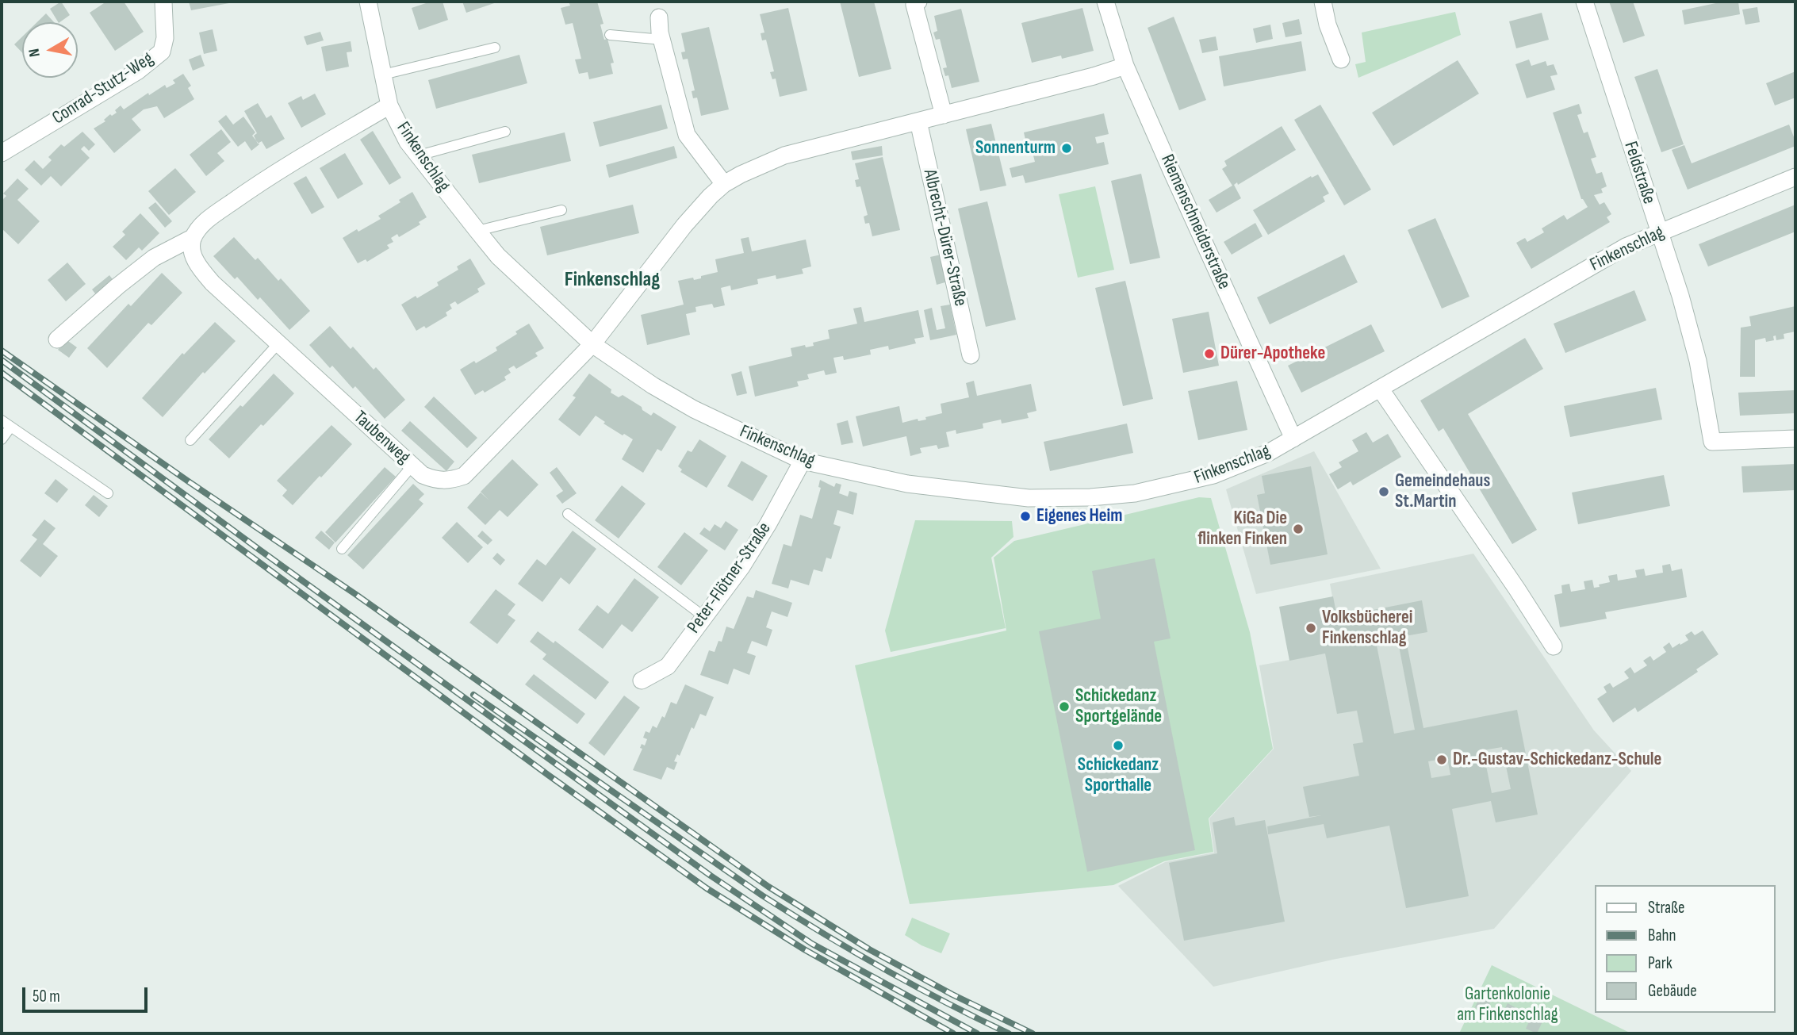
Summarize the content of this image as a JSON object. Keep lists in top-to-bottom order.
{
  "streets": {
    "street": [
      "Conrad-Stutz-Weg",
      "Finkenschlag",
      "Feldstraße",
      "Riemenschneiderstraße",
      "Albrecht-Dürer-Straße",
      "Taubenweg",
      "Peter-Flötner-Straße"
    ]
  },
  "crossings": [
    ["Finkenschlag", "Feldstraße"],
    ["Finkenschlag", "Riemenschneiderstraße"],
    ["Finkenschlag", "Taubenweg"],
    ["Finkenschlag", "Peter-Flötner-Straße"]
  ],
  "districts": ["Finkenschlag"],
  "parks": ["Gartenkolonie am Finkenschlag"],
  "places": [
    "Sonnenturm",
    "Dürer-Apotheke",
    "Gemeindehaus St.Martin",
    "Eigenes Heim",
    "KiGa Die flinken Finken",
    "Volksbücherei Finkenschlag",
    "Schickedanz Sportgelände",
    "Schickedanz Sporthalle",
    "Dr.-Gustav-Schickedanz-Schule"
  ],
  "legend": [
    "Straße",
    "Bahn",
    "Park",
    "Gebäude"
  ],
  "scale_bar": "50 m",
  "north": "left"
}
